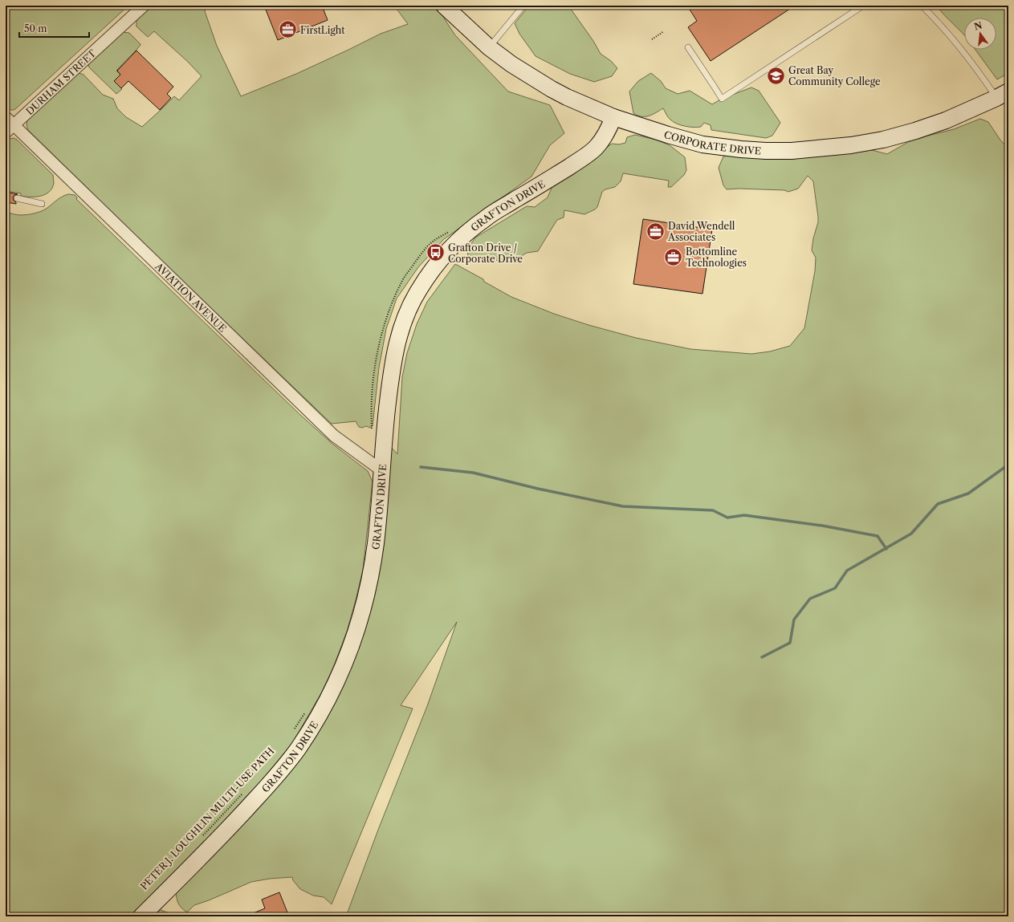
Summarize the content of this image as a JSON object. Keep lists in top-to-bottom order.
{
  "streets": {
    "street": [
      "DURHAM STREET",
      "CORPORATE DRIVE",
      "GRAFTON DRIVE",
      "AVIATION AVENUE"
    ],
    "path": ["PETER J. LOUGHLIN MULTI-USE PATH"]
  },
  "crossings": [
    ["DURHAM STREET", "AVIATION AVENUE"],
    ["CORPORATE DRIVE", "GRAFTON DRIVE"],
    ["GRAFTON DRIVE", "AVIATION AVENUE"]
  ],
  "places": {
    "office": ["FirstLight", "David Wendell Associates", "Bottomline Technologies"],
    "school or university": ["Great Bay Community College"],
    "bus stop": ["Grafton Drive / Corporate Drive"]
  },
  "scale_bar": "50 m",
  "north": "top"
}
